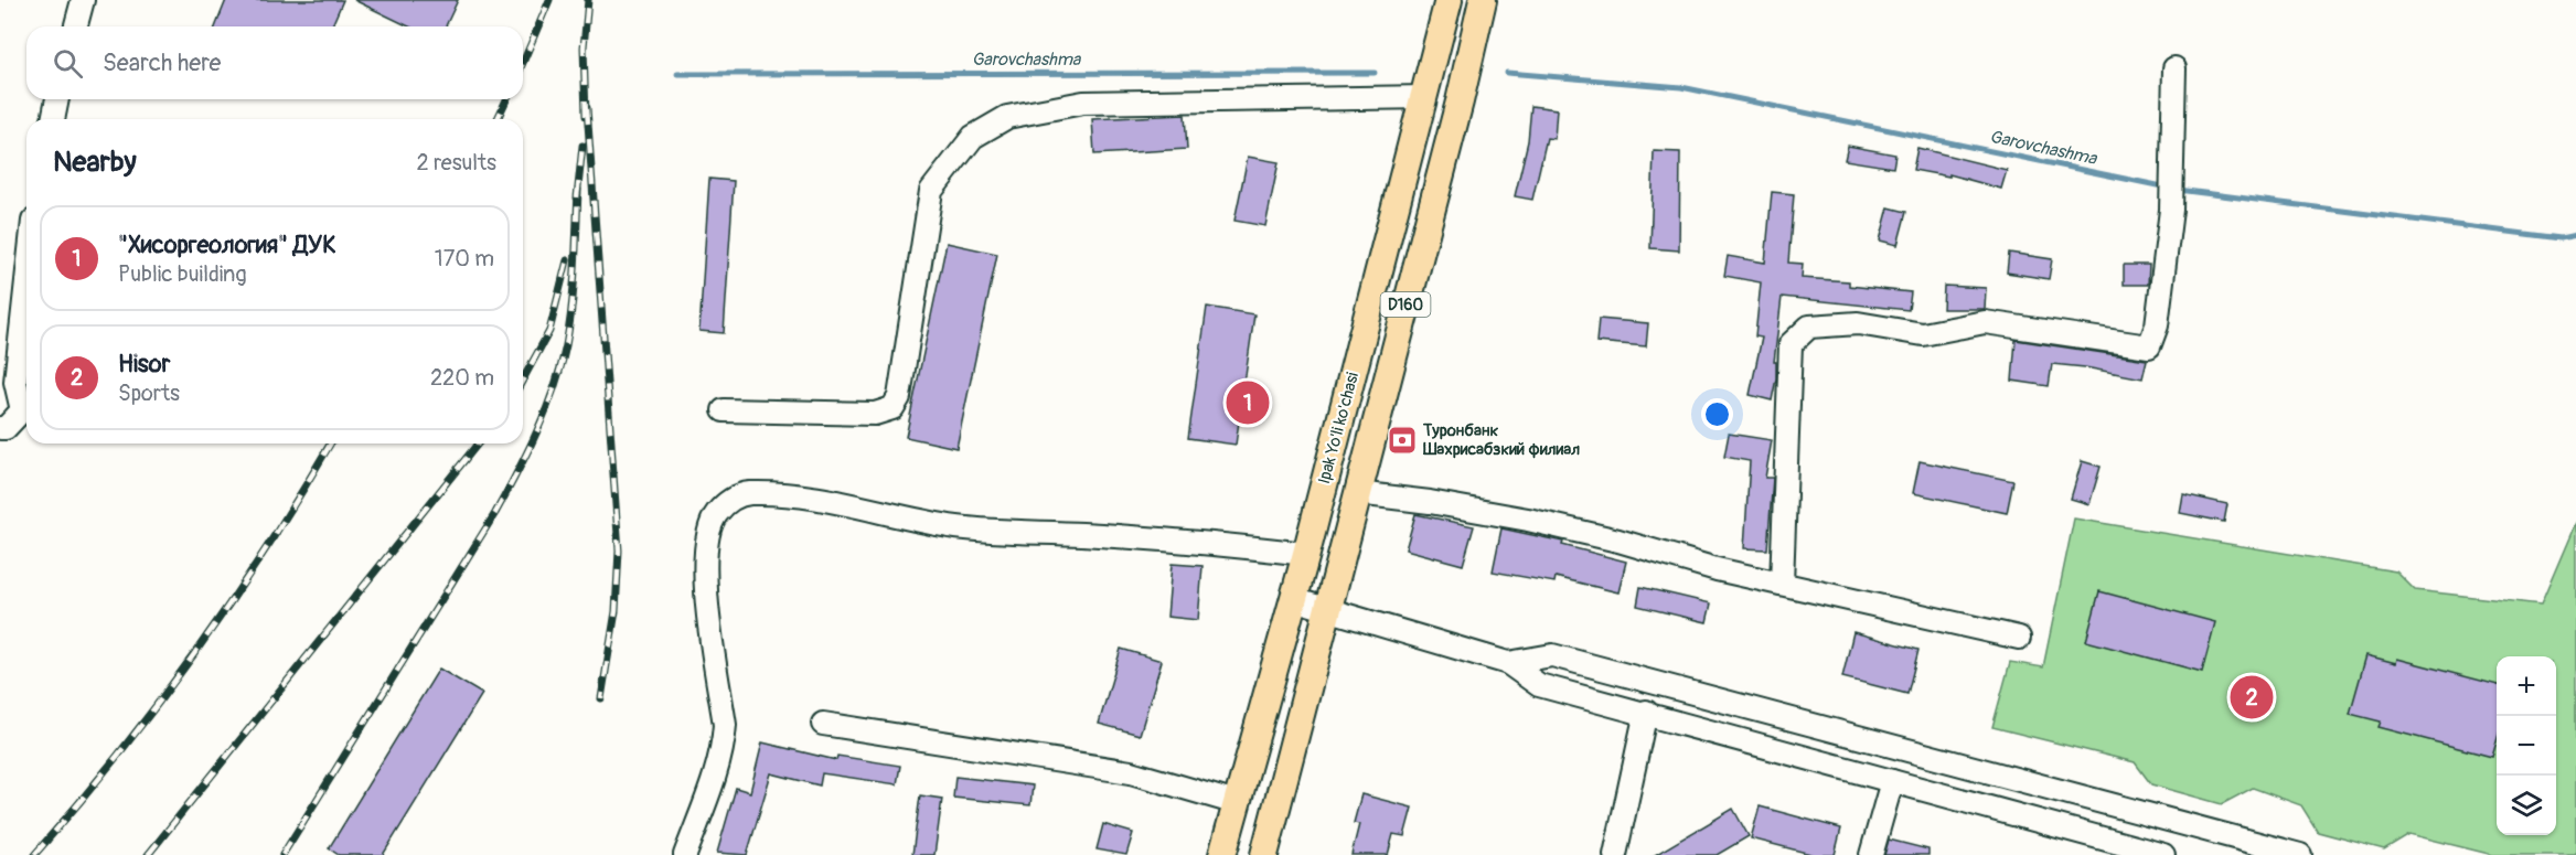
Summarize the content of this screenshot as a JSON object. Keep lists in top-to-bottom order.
{
  "streets": {
    "main road": ["D160", "Ipak Yo'li ko'chasi"]
  },
  "water": ["Garovchashma"],
  "places": {
    "bank": ["Туронбанк Шахрисабзкий филиал"]
  },
  "page": {
    "search": "Search here",
    "heading": ["Nearby", "2 results"],
    "list": [
      {
        "mark": "1",
        "name": "\"Хисоргеология\" ДУК",
        "note": "Public building",
        "value": "170 m"
      },
      {
        "mark": "2",
        "name": "Hisor",
        "note": "Sports",
        "value": "220 m"
      }
    ],
    "pins": ["1", "2"],
    "map_buttons": ["+", "−"]
  }
}
